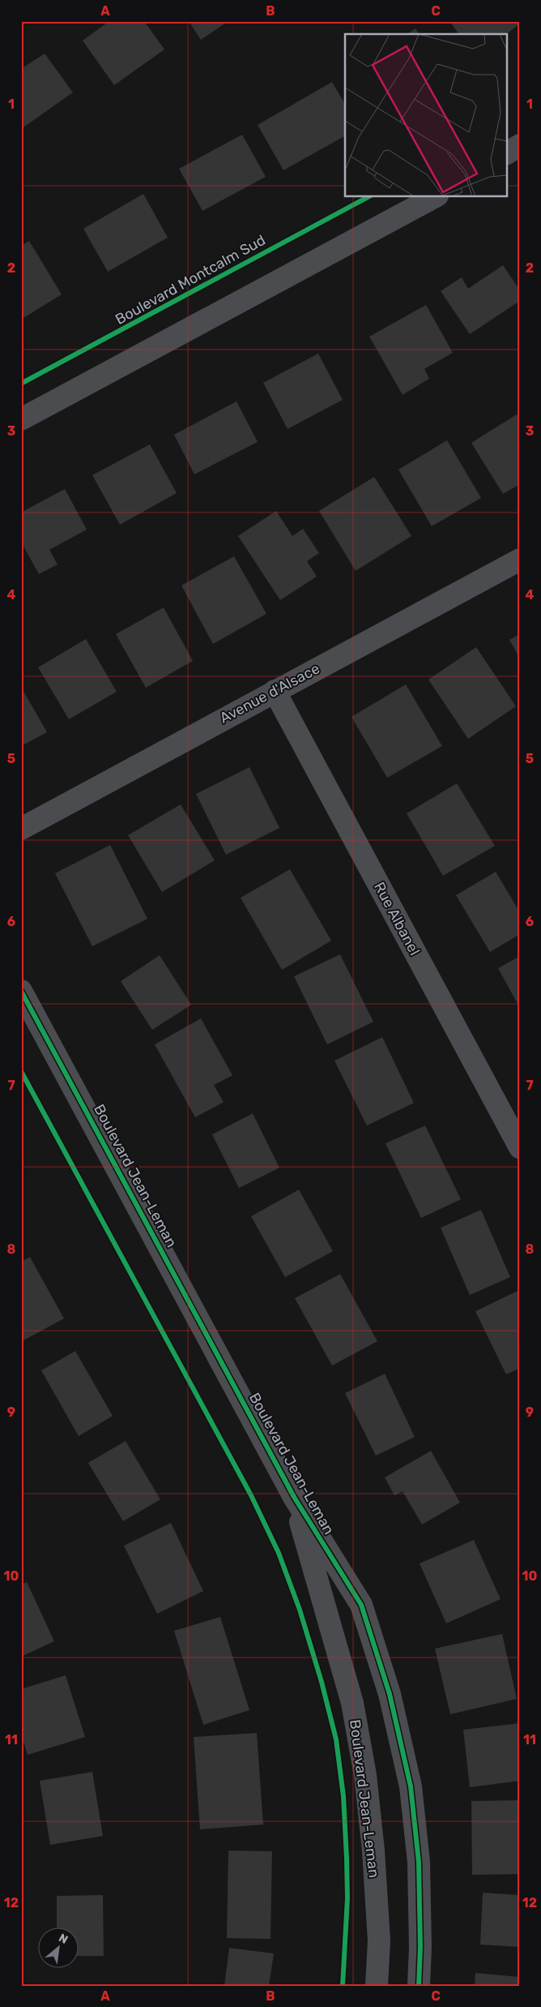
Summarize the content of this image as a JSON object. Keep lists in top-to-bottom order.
{
  "streets": {
    "street": ["Avenue d'Alsace", "Rue Albanel", "Boulevard Jean-Leman"],
    "cycle path": ["Boulevard Montcalm Sud"]
  },
  "crossings": [
    ["Avenue d'Alsace", "Rue Albanel"]
  ],
  "north": "top right",
  "grid": {
    "columns": ["A", "B", "C"],
    "rows": [
      "1",
      "2",
      "3",
      "4",
      "5",
      "6",
      "7",
      "8",
      "9",
      "10",
      "11",
      "12"
    ]
  }
}
